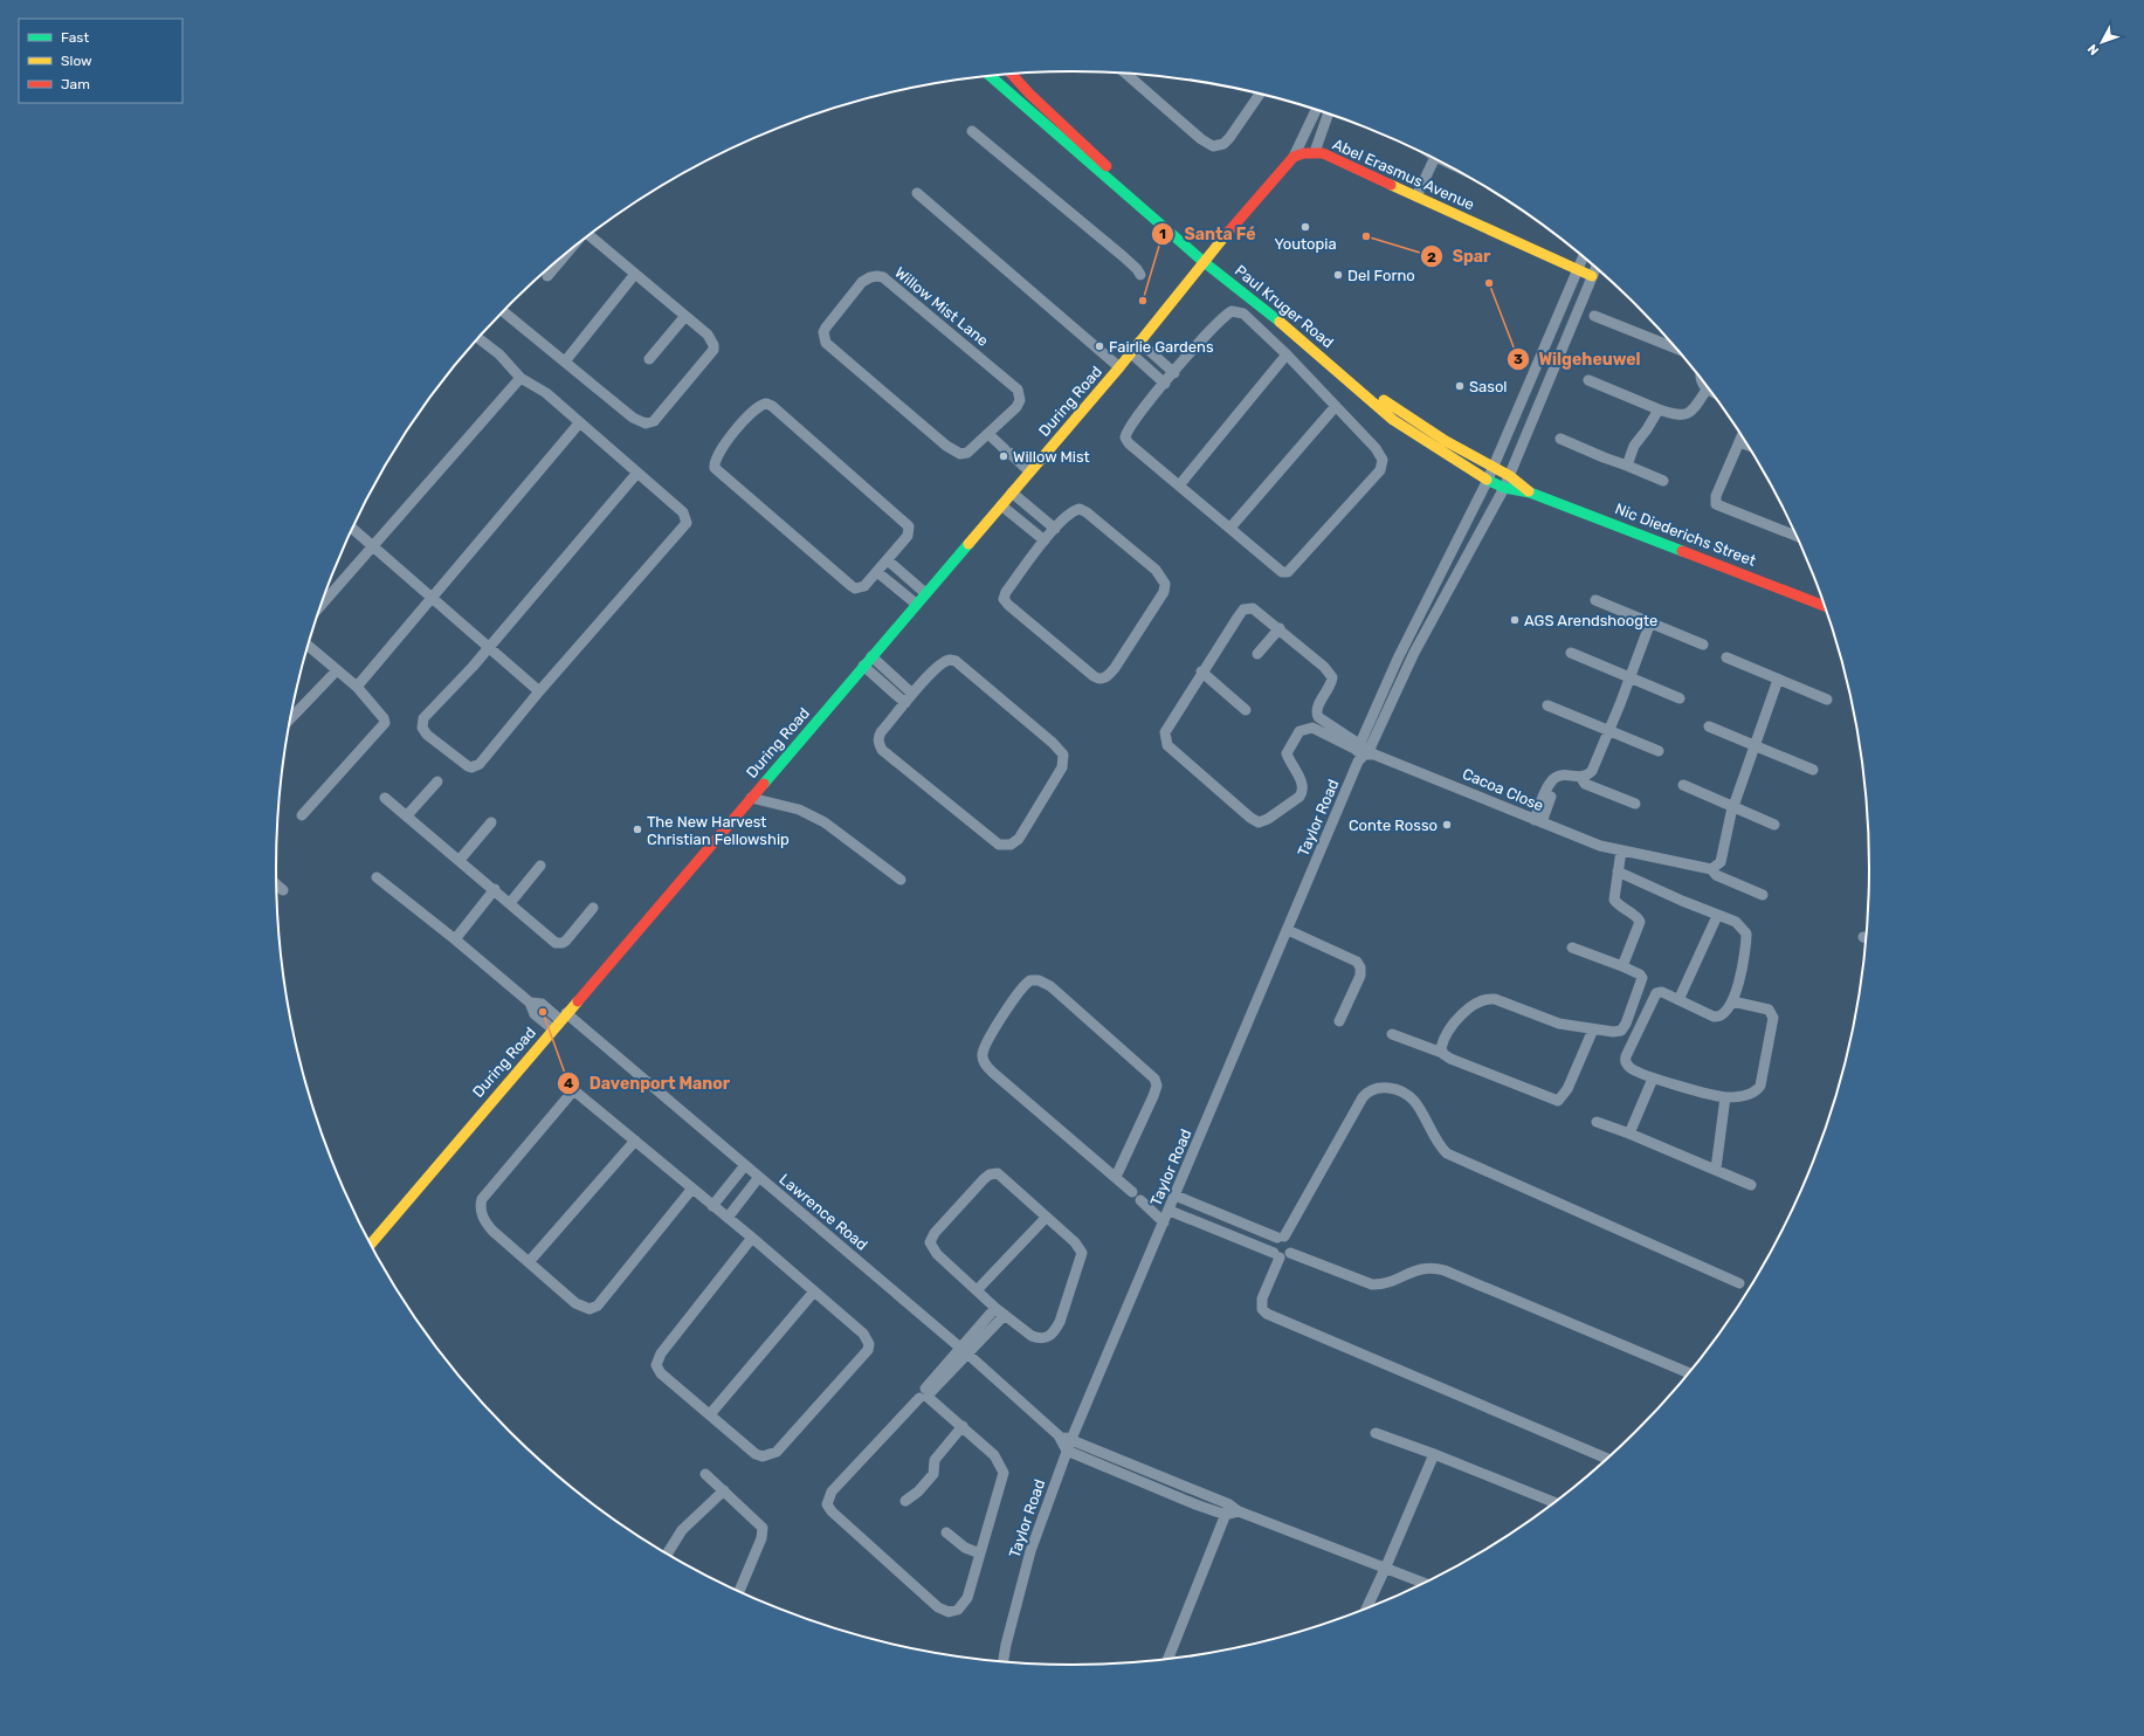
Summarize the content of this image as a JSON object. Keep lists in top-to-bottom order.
{
  "streets": {
    "street": [
      "Abel Erasmus Avenue",
      "Willow Mist Lane",
      "Paul Kruger Road",
      "During Road",
      "Nic Diederichs Street",
      "Cacoa Close",
      "Taylor Road",
      "Lawrence Road"
    ]
  },
  "crossings": [
    ["Abel Erasmus Avenue", "Taylor Road"],
    ["Paul Kruger Road", "During Road"],
    ["Paul Kruger Road", "Nic Diederichs Street"],
    ["Paul Kruger Road", "Taylor Road"],
    ["During Road", "Lawrence Road"],
    ["Nic Diederichs Street", "Taylor Road"],
    ["Cacoa Close", "Taylor Road"],
    ["Taylor Road", "Lawrence Road"]
  ],
  "places": [
    "Youtopia",
    "Spar",
    "Del Forno",
    "Wilgeheuwel",
    "Santa Fé",
    "Fairlie Gardens",
    "Sasol",
    "Willow Mist",
    "AGS Arendshoogte",
    "Conte Rosso",
    "The New Harvest Christian Fellowship",
    "Davenport Manor"
  ],
  "legend": ["Fast", "Slow", "Jam"],
  "north": "bottom left"
}
